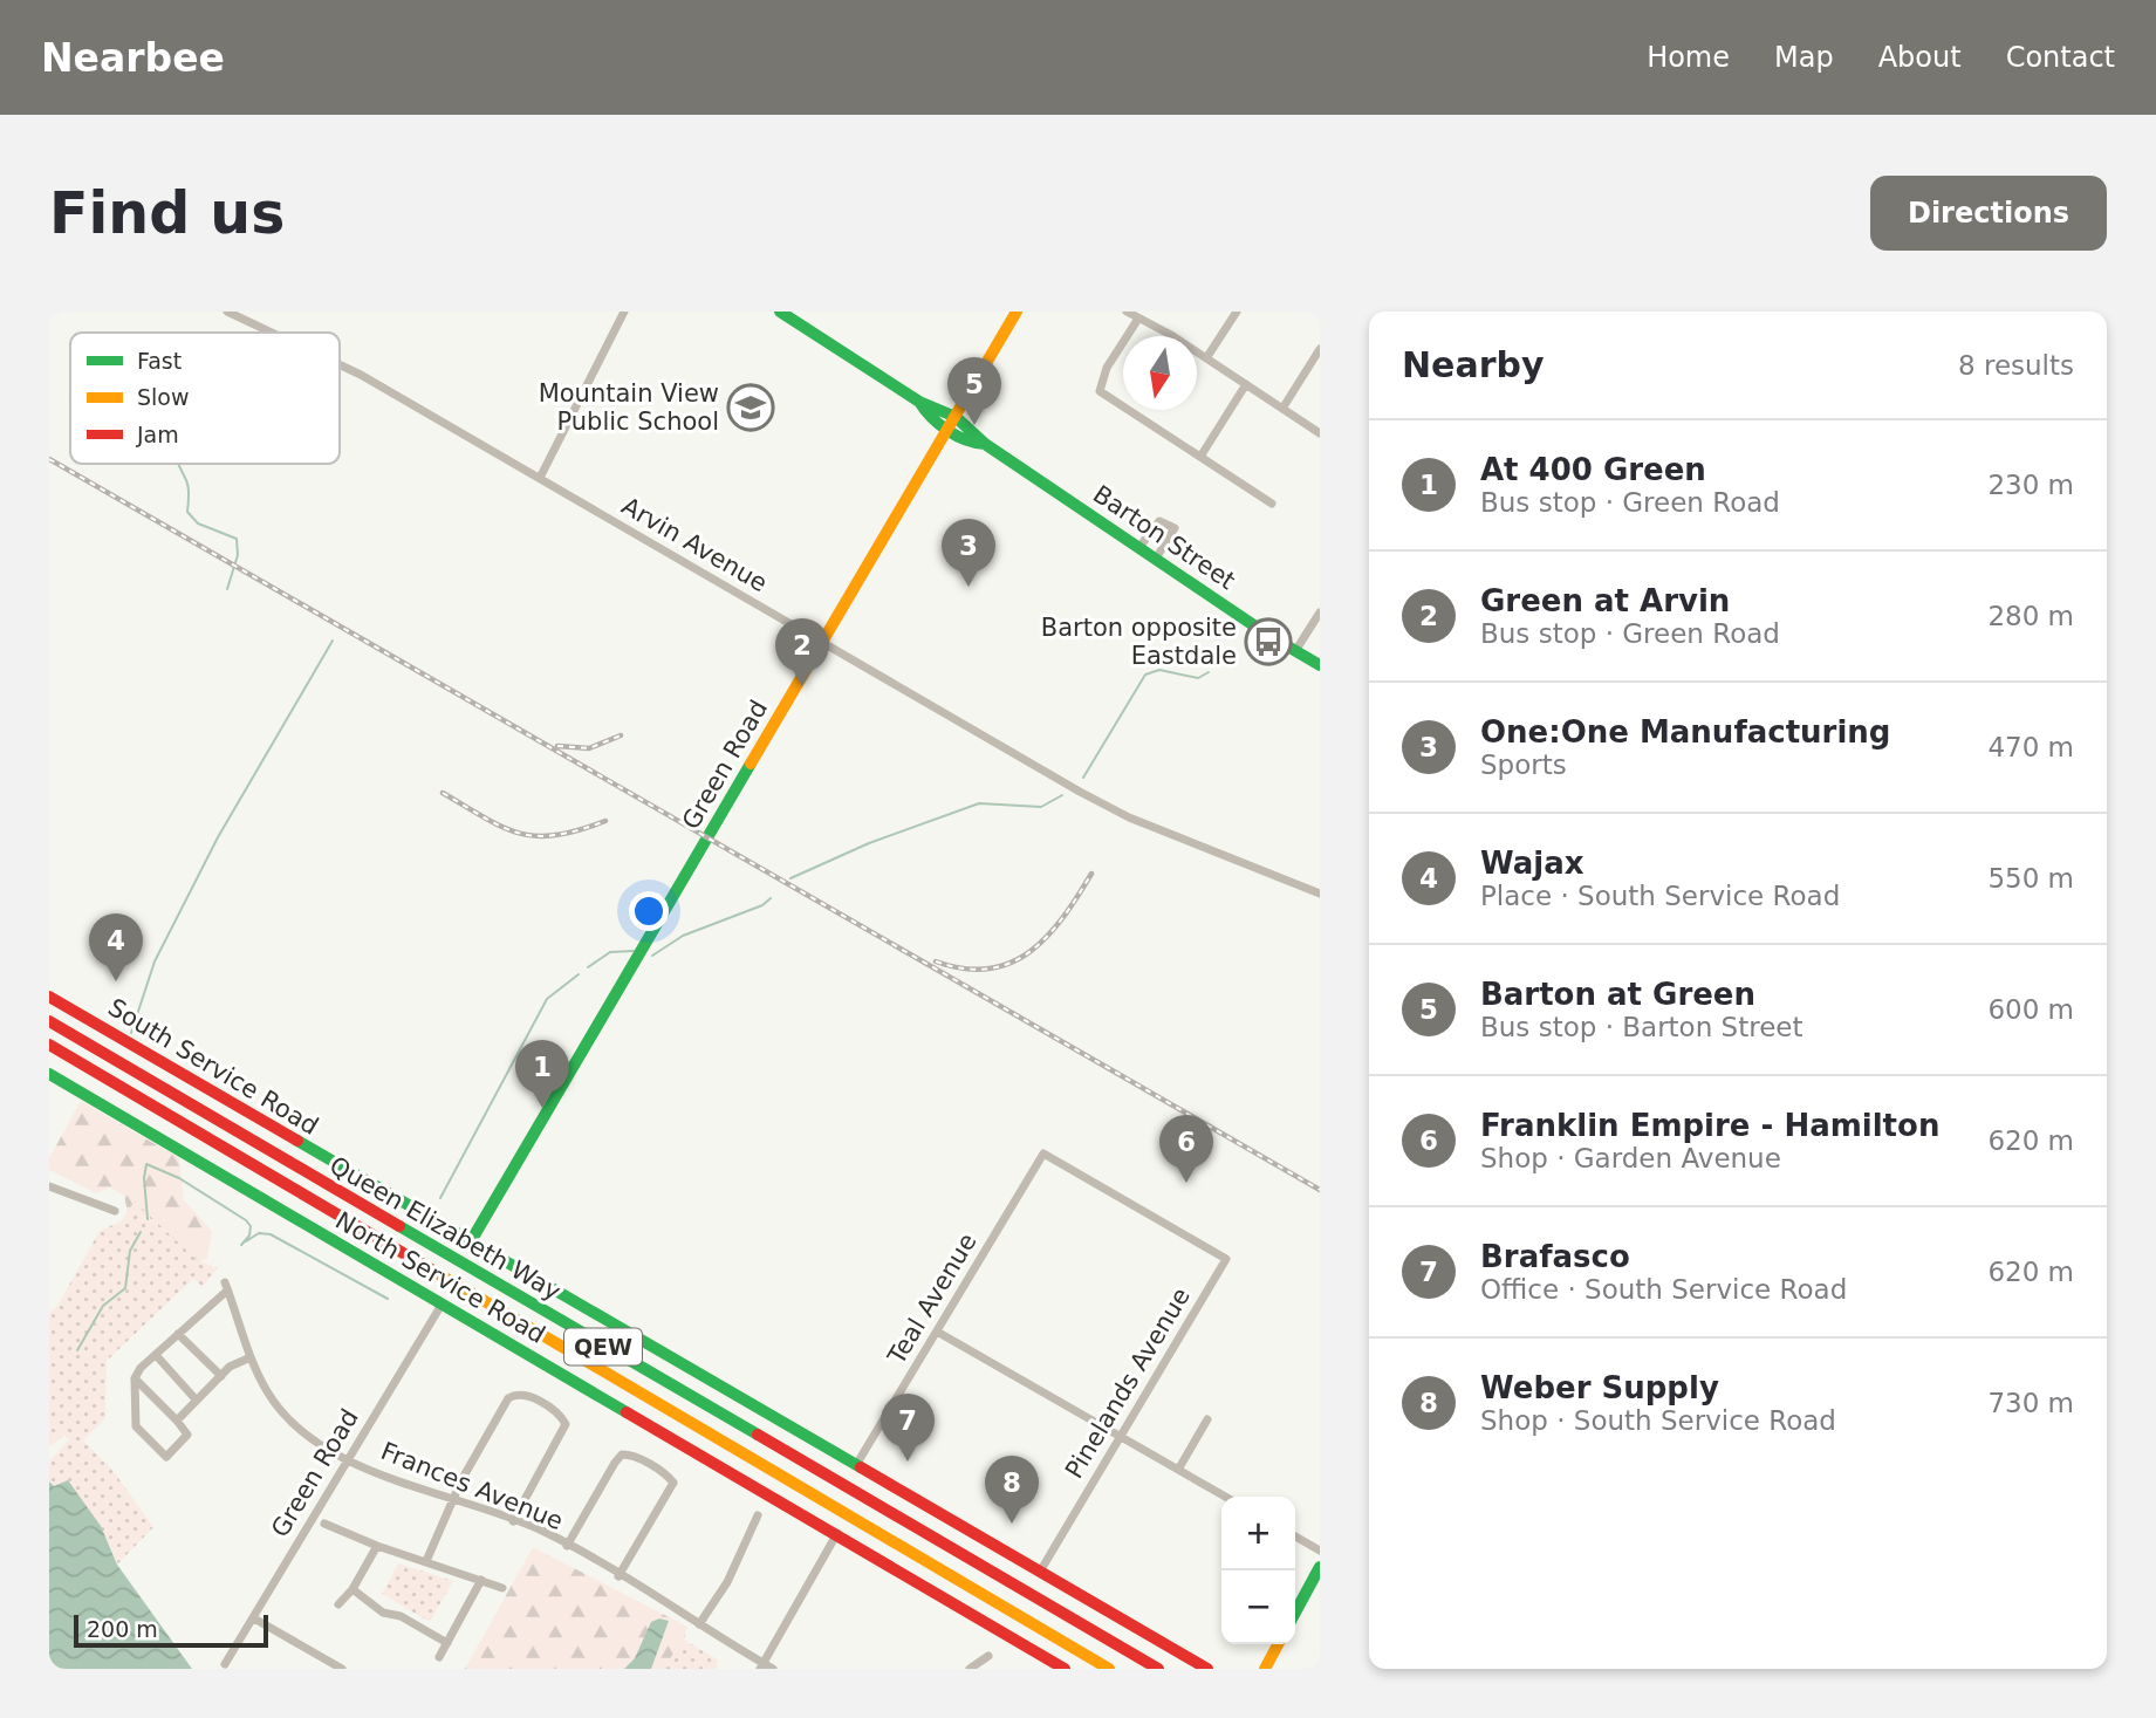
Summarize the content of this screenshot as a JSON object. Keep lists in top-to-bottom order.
{
  "streets": {
    "main road": [
      "Barton Street",
      "Green Road",
      "South Service Road",
      "Queen Elizabeth Way",
      "North Service Road",
      "QEW"
    ],
    "street": [
      "Arvin Avenue",
      "Teal Avenue",
      "Pinelands Avenue",
      "Frances Avenue"
    ]
  },
  "crossings": [
    ["Barton Street", "Green Road"],
    ["Arvin Avenue", "Green Road"],
    ["Green Road", "South Service Road"],
    ["Green Road", "North Service Road"],
    ["Green Road", "Frances Avenue"],
    ["South Service Road", "Teal Avenue"],
    ["South Service Road", "Pinelands Avenue"],
    ["Teal Avenue", "Pinelands Avenue"]
  ],
  "places": {
    "school or university": ["Mountain View Public School"],
    "bus stop": ["Barton opposite Eastdale"]
  },
  "legend": ["Fast", "Slow", "Jam"],
  "scale_bar": "200 m",
  "north": "bottom",
  "page": {
    "header": "Nearbee",
    "nav": [
      "Home",
      "Map",
      "About",
      "Contact"
    ],
    "buttons": "Directions",
    "title": "Find us",
    "heading": ["Nearby", "8 results"],
    "pins": [
      "5",
      "3",
      "2",
      "4",
      "1",
      "6",
      "7",
      "8"
    ],
    "list": [
      {
        "mark": "1",
        "name": "At 400 Green",
        "note": "Bus stop · Green Road",
        "value": "230 m"
      },
      {
        "mark": "2",
        "name": "Green at Arvin",
        "note": "Bus stop · Green Road",
        "value": "280 m"
      },
      {
        "mark": "3",
        "name": "One:One Manufacturing",
        "note": "Sports",
        "value": "470 m"
      },
      {
        "mark": "4",
        "name": "Wajax",
        "note": "Place · South Service Road",
        "value": "550 m"
      },
      {
        "mark": "5",
        "name": "Barton at Green",
        "note": "Bus stop · Barton Street",
        "value": "600 m"
      },
      {
        "mark": "6",
        "name": "Franklin Empire - Hamilton",
        "note": "Shop · Garden Avenue",
        "value": "620 m"
      },
      {
        "mark": "7",
        "name": "Brafasco",
        "note": "Office · South Service Road",
        "value": "620 m"
      },
      {
        "mark": "8",
        "name": "Weber Supply",
        "note": "Shop · South Service Road",
        "value": "730 m"
      }
    ],
    "map_buttons": ["+", "−"],
    "scale": "200 m"
  }
}
